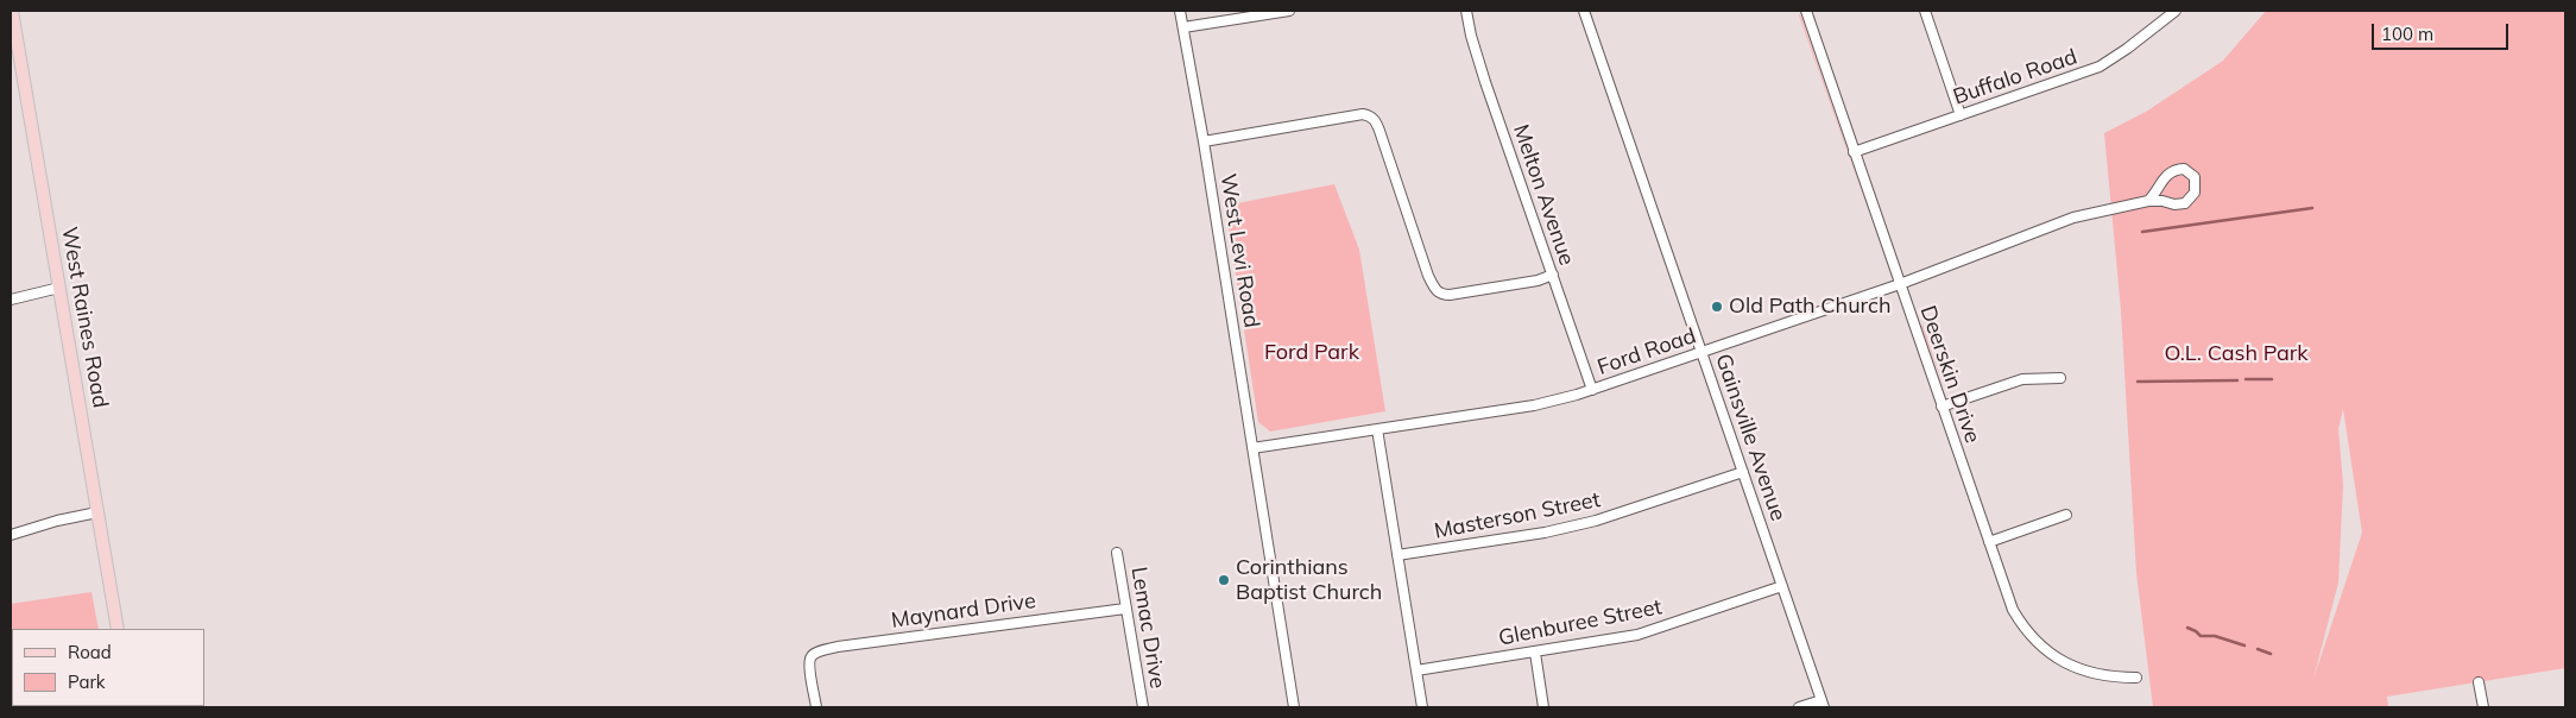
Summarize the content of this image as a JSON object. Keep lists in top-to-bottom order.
{
  "streets": {
    "main road": ["West Raines Road"],
    "street": [
      "Buffalo Road",
      "Melton Avenue",
      "West Levi Road",
      "Ford Road",
      "Deerskin Drive",
      "Gainsville Avenue",
      "Masterson Street",
      "Maynard Drive",
      "Glenburee Street",
      "Lemac Drive"
    ]
  },
  "crossings": [
    ["Buffalo Road", "Deerskin Drive"],
    ["Melton Avenue", "Ford Road"],
    ["West Levi Road", "Ford Road"],
    ["Ford Road", "Deerskin Drive"],
    ["Ford Road", "Gainsville Avenue"],
    ["Gainsville Avenue", "Masterson Street"],
    ["Gainsville Avenue", "Glenburee Street"],
    ["Maynard Drive", "Lemac Drive"]
  ],
  "parks": ["Ford Park", "O.L. Cash Park"],
  "places": ["Old Path Church", "Corinthians Baptist Church"],
  "legend": ["Road", "Park"],
  "scale_bar": "100 m"
}
